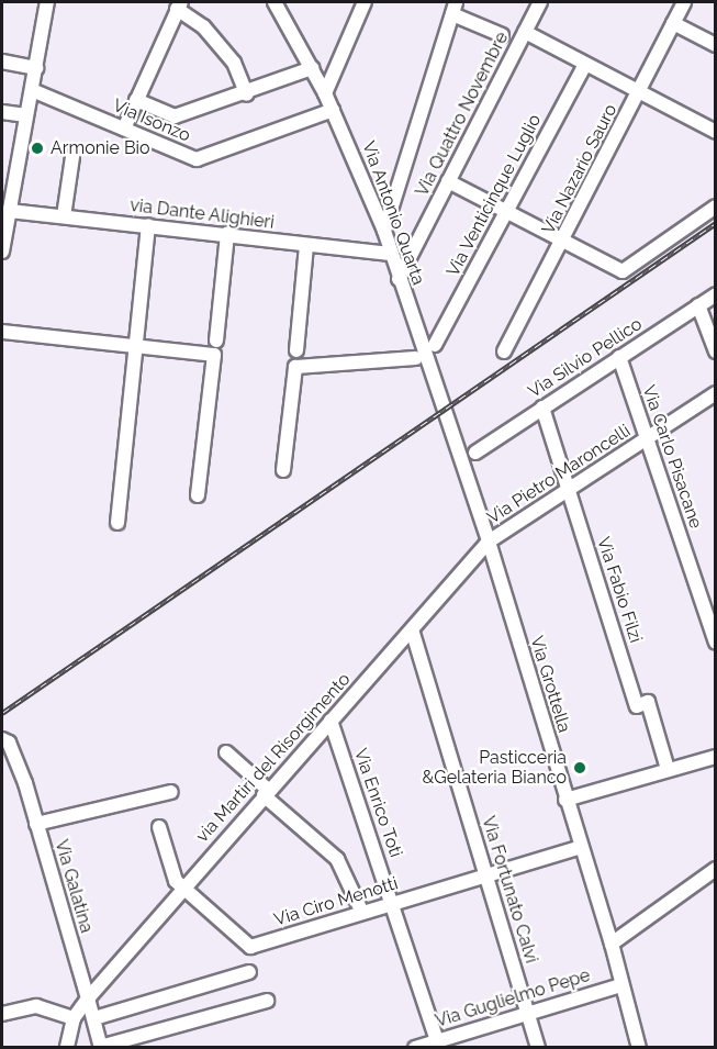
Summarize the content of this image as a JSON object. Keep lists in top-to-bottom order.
{
  "streets": {
    "street": [
      "Via Quattro Novembre",
      "Via Isonzo",
      "Via Nazario Sauro",
      "Via Venticinque Luglio",
      "Via Antonio Quarta",
      "via Dante Alighieri",
      "Via Silvio Pellico",
      "Via Carlo Pisacane",
      "Via Pietro Maroncelli",
      "Via Fabio Filzi",
      "Via Grottella",
      "via Martiri del Risorgimento",
      "Via Enrico Toti",
      "Via Galatina",
      "Via Fortunato Calvi",
      "Via Ciro Menotti",
      "Via Guglielmo Pepe"
    ]
  },
  "crossings": [
    ["Via Quattro Novembre", "Via Antonio Quarta"],
    ["Via Isonzo", "Via Antonio Quarta"],
    ["Via Antonio Quarta", "via Dante Alighieri"],
    ["Via Antonio Quarta", "Via Grottella"],
    ["Via Silvio Pellico", "Via Carlo Pisacane"],
    ["Via Silvio Pellico", "Via Fabio Filzi"],
    ["Via Carlo Pisacane", "Via Pietro Maroncelli"],
    ["Via Pietro Maroncelli", "Via Fabio Filzi"],
    ["Via Pietro Maroncelli", "Via Grottella"],
    ["Via Pietro Maroncelli", "via Martiri del Risorgimento"],
    ["Via Grottella", "via Martiri del Risorgimento"],
    ["Via Grottella", "Via Ciro Menotti"],
    ["Via Grottella", "Via Guglielmo Pepe"],
    ["via Martiri del Risorgimento", "Via Enrico Toti"],
    ["via Martiri del Risorgimento", "Via Galatina"],
    ["via Martiri del Risorgimento", "Via Fortunato Calvi"],
    ["via Martiri del Risorgimento", "Via Ciro Menotti"],
    ["Via Enrico Toti", "Via Ciro Menotti"],
    ["Via Enrico Toti", "Via Guglielmo Pepe"],
    ["Via Fortunato Calvi", "Via Ciro Menotti"],
    ["Via Fortunato Calvi", "Via Guglielmo Pepe"]
  ],
  "places": ["Armonie Bio", "Pasticceria &Gelateria Bianco"]
}
